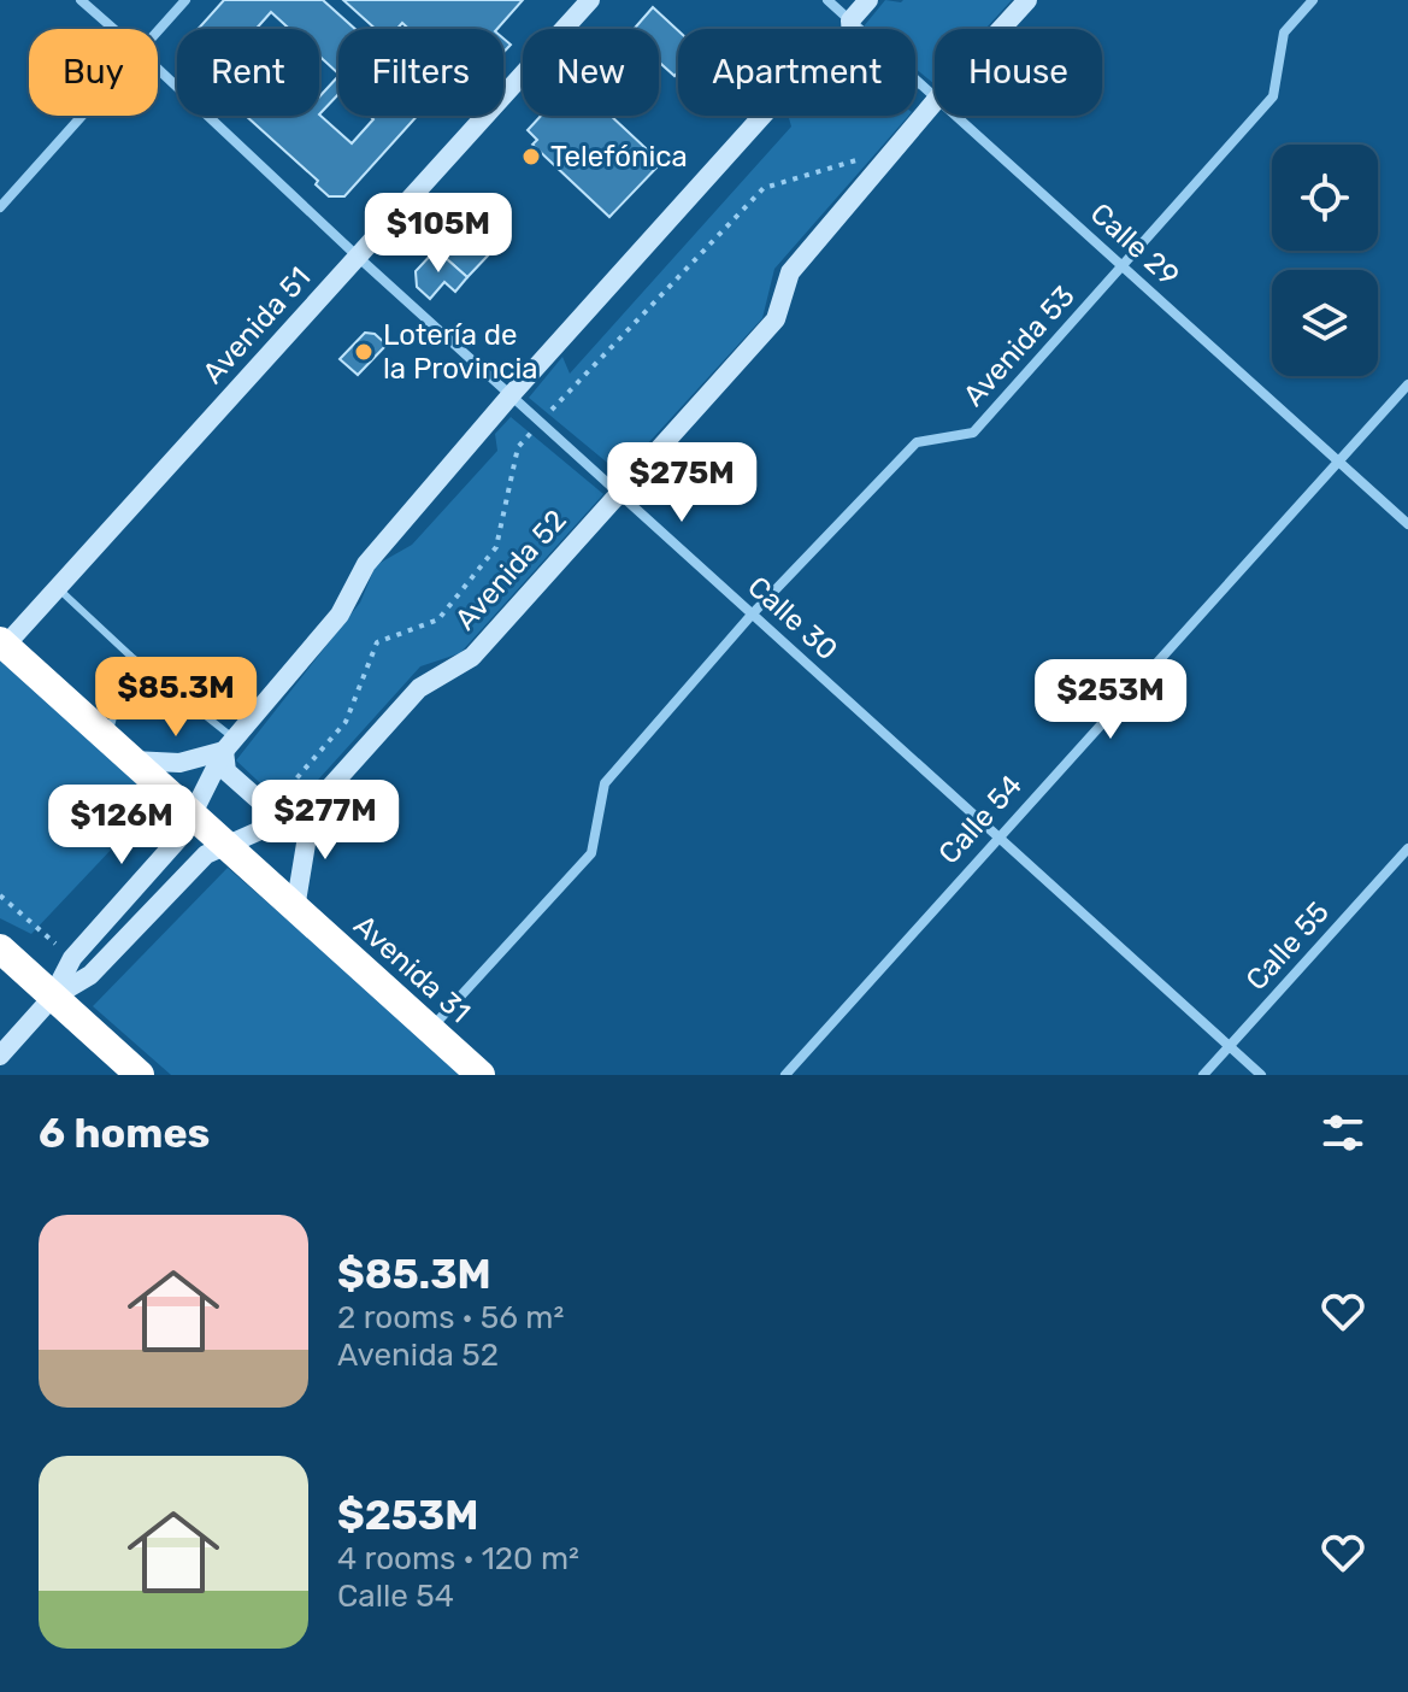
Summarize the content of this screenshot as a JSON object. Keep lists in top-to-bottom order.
{
  "streets": {
    "highway": ["Avenida 31"],
    "street": [
      "Calle 29",
      "Avenida 51",
      "Avenida 53",
      "Avenida 52",
      "Calle 30",
      "Calle 54",
      "Calle 55"
    ]
  },
  "crossings": [
    ["Calle 29", "Avenida 53"],
    ["Calle 29", "Avenida 52"],
    ["Calle 29", "Calle 54"],
    ["Avenida 51", "Calle 30"],
    ["Avenida 51", "Avenida 31"],
    ["Avenida 53", "Calle 30"],
    ["Avenida 53", "Avenida 31"],
    ["Avenida 52", "Calle 30"],
    ["Avenida 52", "Avenida 31"],
    ["Calle 30", "Calle 54"],
    ["Calle 30", "Calle 55"]
  ],
  "places": ["Telefónica", "Lotería de la Provincia"],
  "page": {
    "chip": [
      "Buy",
      "Rent",
      "Filters",
      "New",
      "Apartment",
      "House"
    ],
    "price": [
      "$105M",
      "$275M",
      "$85.3M",
      "$253M",
      "$277M",
      "$126M"
    ],
    "heading": "6 homes",
    "list": [
      {
        "name": "$85.3M",
        "note": "2 rooms · 56 m² · Avenida 52"
      },
      {
        "name": "$253M",
        "note": "4 rooms · 120 m² · Calle 54"
      }
    ]
  }
}
